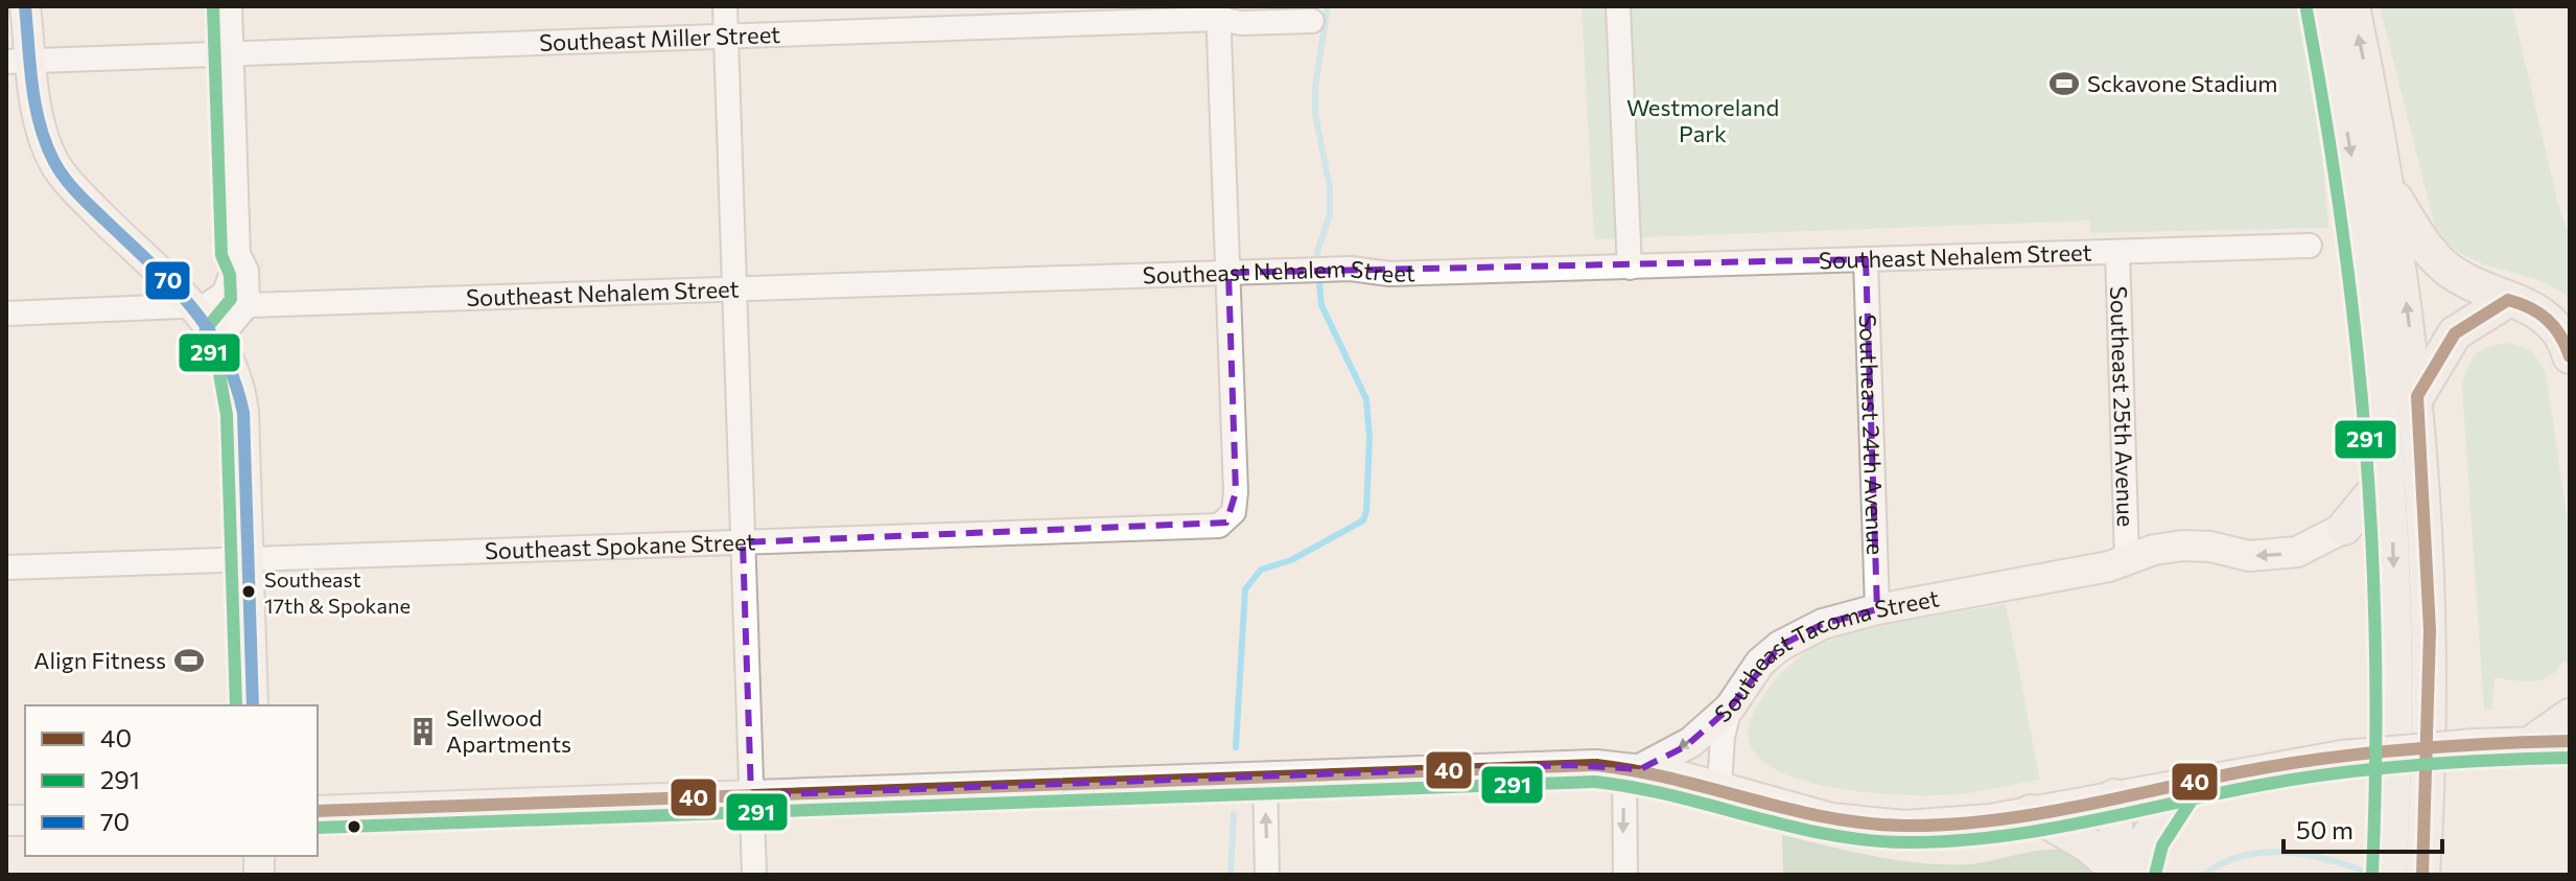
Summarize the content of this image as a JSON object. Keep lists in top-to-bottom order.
{
  "streets": {
    "main road": ["Southeast Tacoma Street"],
    "street": [
      "Southeast Miller Street",
      "Southeast Nehalem Street",
      "Southeast 25th Avenue",
      "Southeast 24th Avenue",
      "Southeast Spokane Street"
    ]
  },
  "crossings": [
    ["Southeast Nehalem Street", "Southeast 25th Avenue"],
    ["Southeast Nehalem Street", "Southeast 24th Avenue"],
    ["Southeast Nehalem Street", "Southeast Spokane Street"],
    ["Southeast 25th Avenue", "Southeast Tacoma Street"],
    ["Southeast 24th Avenue", "Southeast Tacoma Street"]
  ],
  "parks": ["Westmoreland Park"],
  "places": {
    "sports": ["Sckavone Stadium", "Align Fitness"],
    "other": ["Southeast 17th & Spokane"],
    "building": ["Sellwood Apartments"]
  },
  "lines": ["transit line 70", "transit line 291", "transit line 40"],
  "legend": ["40", "291", "70"],
  "scale_bar": "50 m"
}
